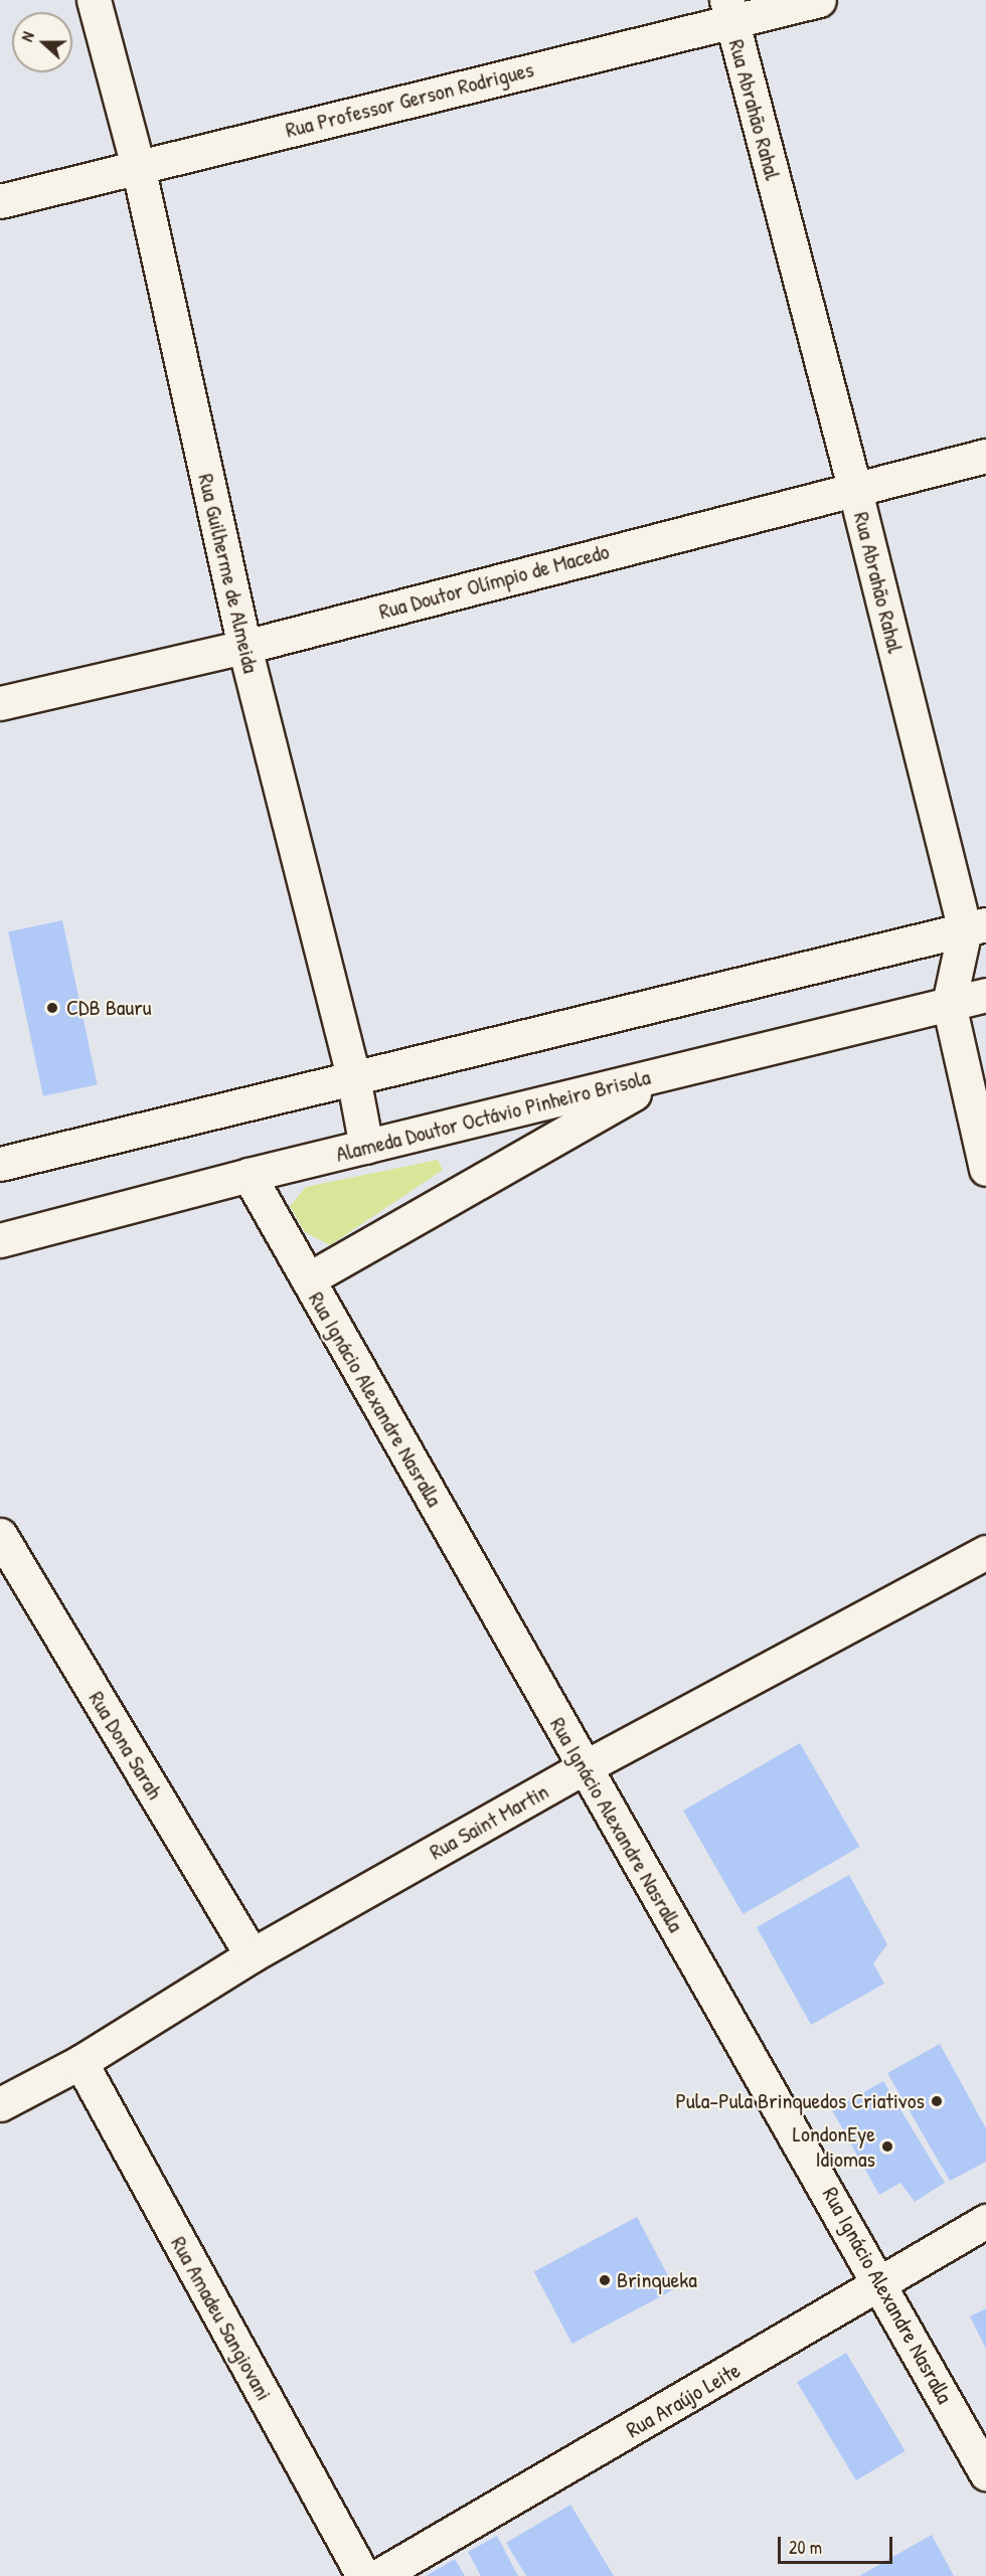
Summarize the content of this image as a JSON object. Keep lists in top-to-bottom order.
{
  "streets": {
    "street": [
      "Rua Professor Gerson Rodrigues",
      "Rua Abrahão Rahal",
      "Rua Guilherme de Almeida",
      "Rua Doutor Olímpio de Macedo",
      "Alameda Doutor Octávio Pinheiro Brisola",
      "Rua Ignácio Alexandre Nasralla",
      "Rua Dona Sarah",
      "Rua Saint Martin",
      "Rua Amadeu Sangiovani",
      "Rua Araújo Leite"
    ]
  },
  "crossings": [
    ["Rua Professor Gerson Rodrigues", "Rua Abrahão Rahal"],
    ["Rua Professor Gerson Rodrigues", "Rua Guilherme de Almeida"],
    ["Rua Abrahão Rahal", "Rua Doutor Olímpio de Macedo"],
    ["Rua Abrahão Rahal", "Alameda Doutor Octávio Pinheiro Brisola"],
    ["Rua Guilherme de Almeida", "Rua Doutor Olímpio de Macedo"],
    ["Rua Guilherme de Almeida", "Alameda Doutor Octávio Pinheiro Brisola"],
    ["Alameda Doutor Octávio Pinheiro Brisola", "Rua Ignácio Alexandre Nasralla"],
    ["Rua Ignácio Alexandre Nasralla", "Rua Saint Martin"],
    ["Rua Ignácio Alexandre Nasralla", "Rua Araújo Leite"],
    ["Rua Dona Sarah", "Rua Saint Martin"],
    ["Rua Saint Martin", "Rua Amadeu Sangiovani"]
  ],
  "places": [
    "CDB Bauru",
    "Pula-Pula Brinquedos Criativos",
    "LondonEye Idiomas",
    "Brinqueka"
  ],
  "scale_bar": "20 m",
  "north": "left"
}
